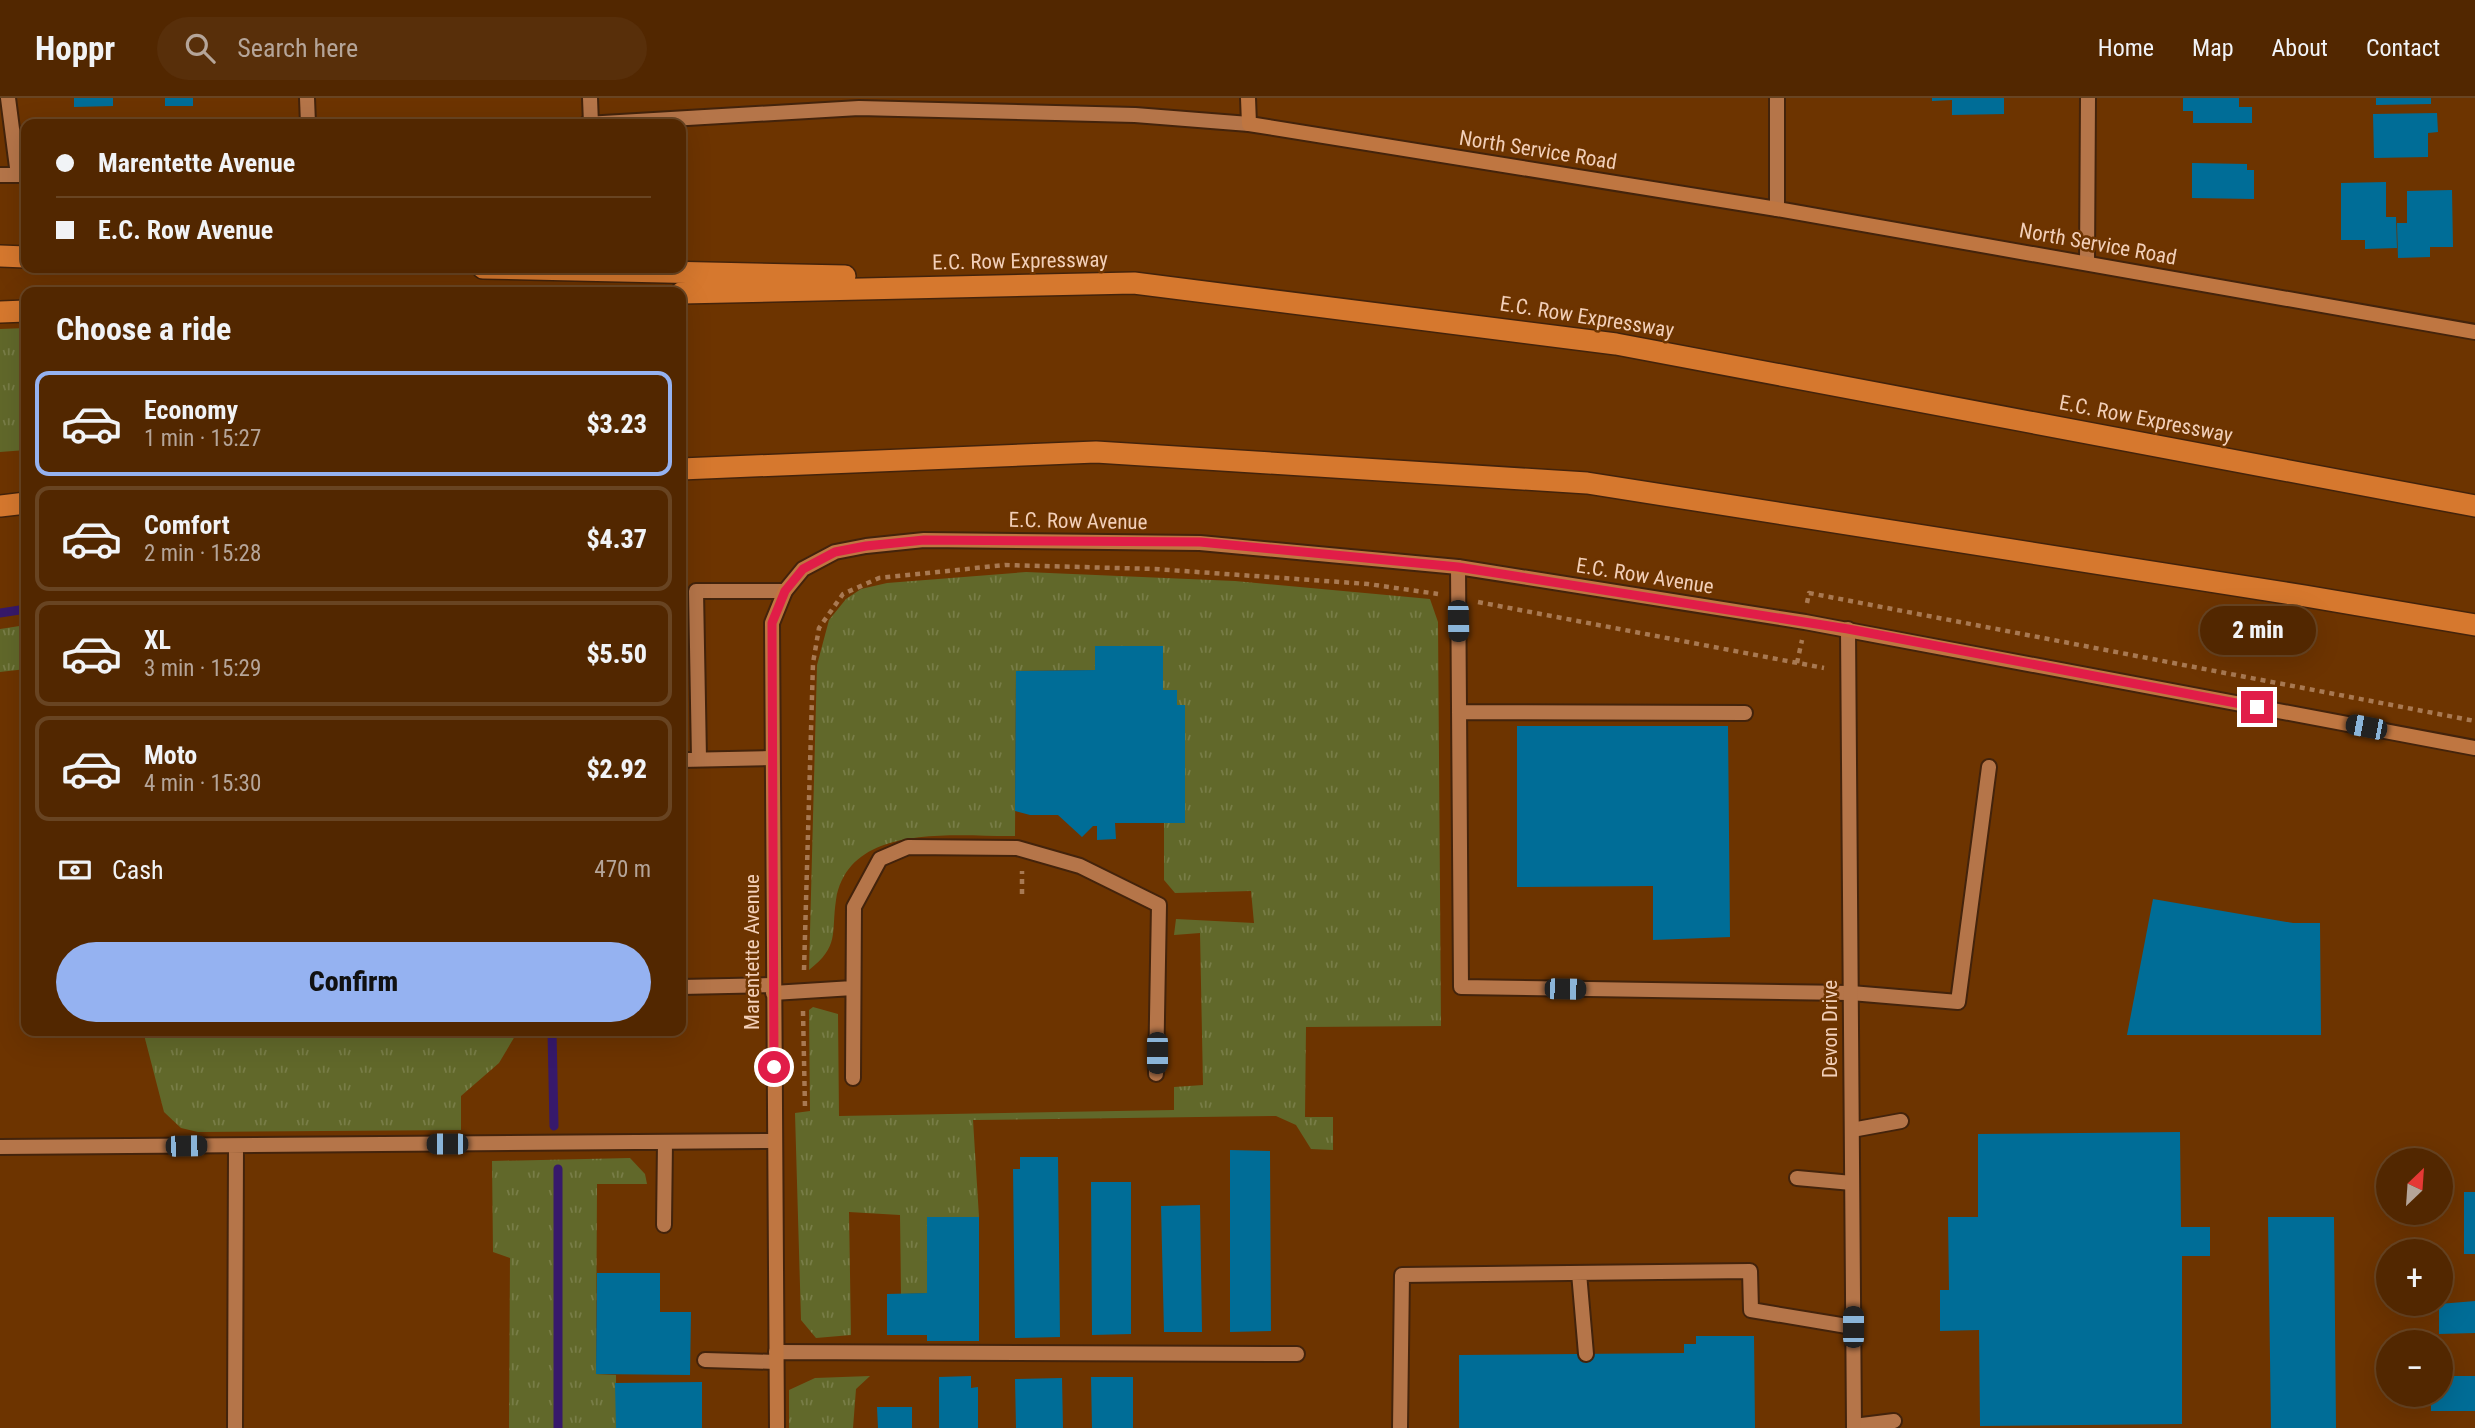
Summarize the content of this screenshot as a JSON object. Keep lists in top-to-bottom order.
{
  "streets": {
    "highway": ["E.C. Row Expressway"],
    "street": [
      "North Service Road",
      "E.C. Row Avenue",
      "Marentette Avenue",
      "Devon Drive"
    ]
  },
  "crossings": [
    ["E.C. Row Avenue", "Marentette Avenue"],
    ["E.C. Row Avenue", "Devon Drive"]
  ],
  "north": "top right",
  "page": {
    "header": "Hoppr",
    "search": "Search here",
    "nav": [
      "Home",
      "Map",
      "About",
      "Contact"
    ],
    "banner": ["Marentette Avenue", "E.C. Row Avenue"],
    "heading": "Choose a ride",
    "list": [
      {
        "name": "Economy",
        "note": "1 min · 15:27",
        "value": "$3.23"
      },
      {
        "name": "Comfort",
        "note": "2 min · 15:28",
        "value": "$4.37"
      },
      {
        "name": "XL",
        "note": "3 min · 15:29",
        "value": "$5.50"
      },
      {
        "name": "Moto",
        "note": "4 min · 15:30",
        "value": "$2.92"
      }
    ],
    "bubble": "2 min",
    "pay": ["Cash", "470 m"],
    "buttons": "Confirm",
    "map_buttons": ["+", "−"]
  }
}
